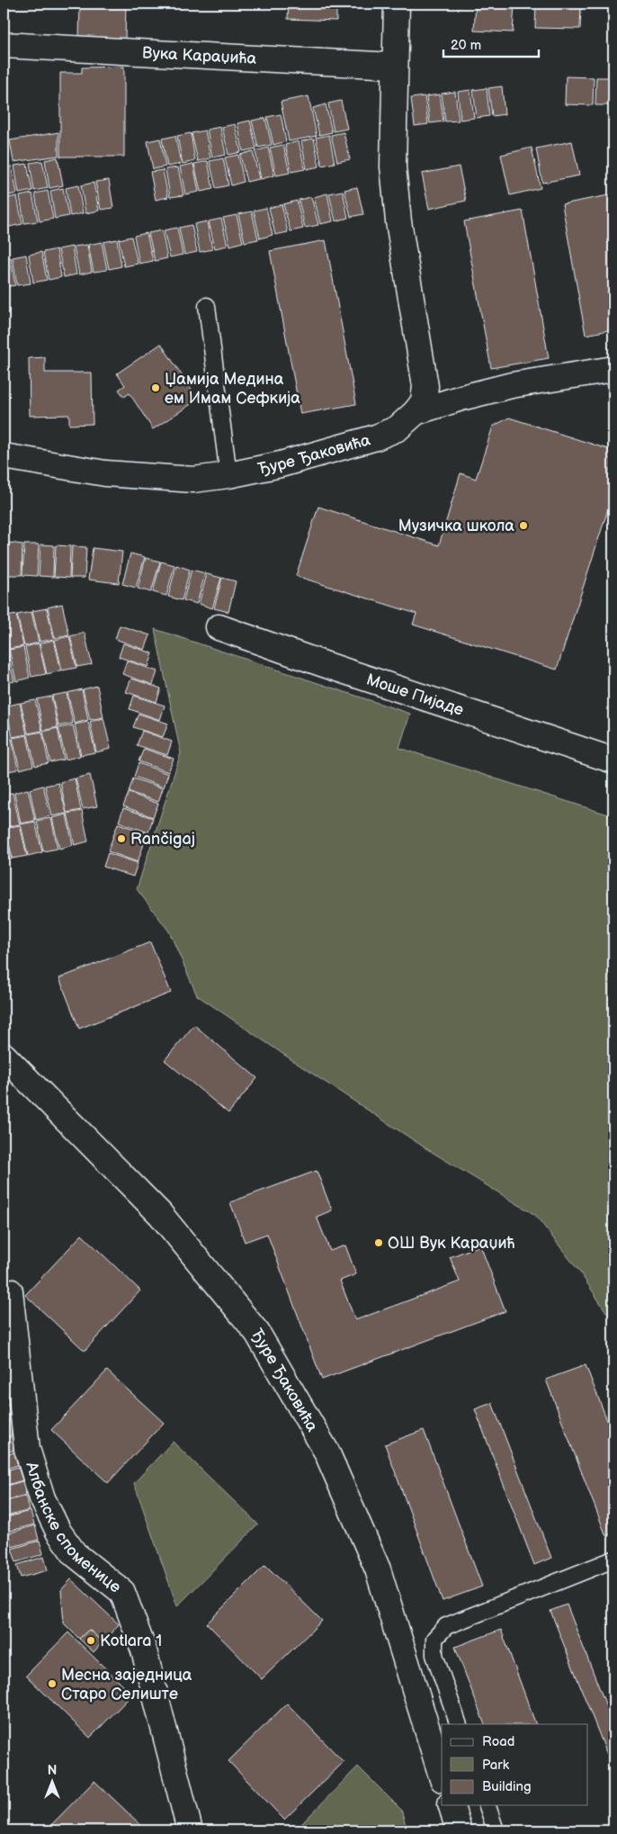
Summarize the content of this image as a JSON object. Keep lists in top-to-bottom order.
{
  "streets": {
    "street": [
      "Вука Караџића",
      "Ђуре Ђаковића",
      "Моше Пијаде",
      "Албанске споменице"
    ]
  },
  "places": [
    "Џамија Медина ем Имам Сефкија",
    "Музичка школа",
    "Rančigaj",
    "ОШ Вук Караџић",
    "Kotlara 1",
    "Месна заједница Старо Селиште"
  ],
  "legend": ["Road", "Park", "Building"],
  "scale_bar": "20 m",
  "north": "top"
}
